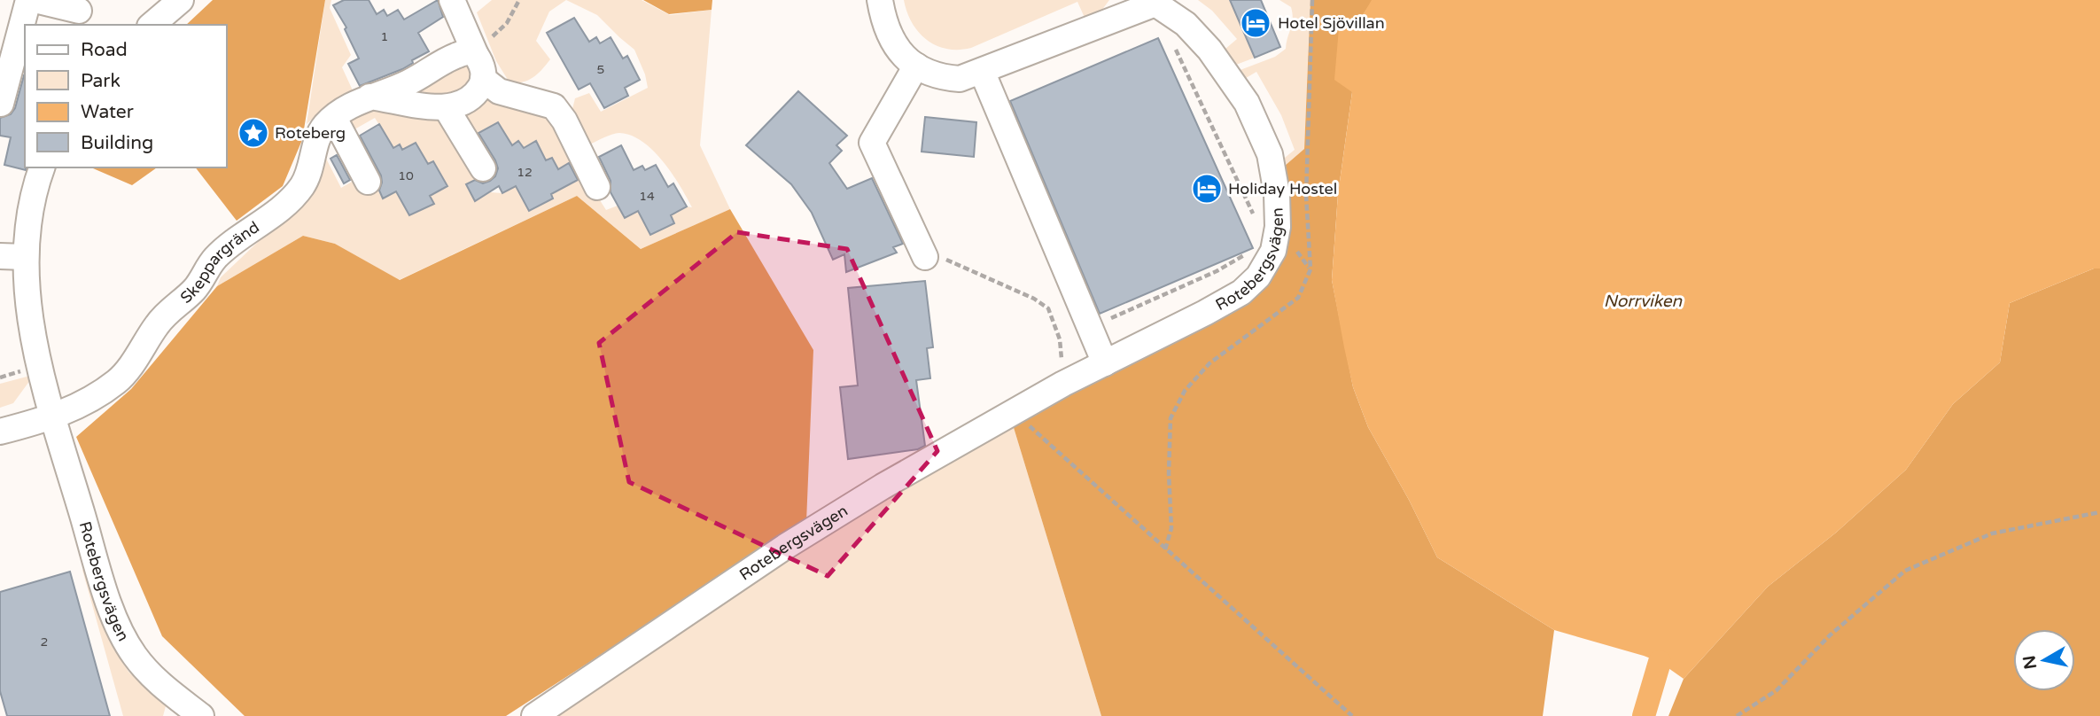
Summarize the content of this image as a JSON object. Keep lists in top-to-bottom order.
{
  "streets": {
    "street": ["Rotebergsvägen", "Skeppargränd"]
  },
  "crossings": [
    ["Rotebergsvägen", "Skeppargränd"]
  ],
  "water": ["Norrviken"],
  "places": {
    "hotel": ["Hotel Sjövillan", "Holiday Hostel"],
    "place": ["Roteberg"]
  },
  "house_numbers": [
    "1",
    "5",
    "12",
    "10",
    "14",
    "2"
  ],
  "legend": [
    "Road",
    "Park",
    "Water",
    "Building"
  ],
  "north": "left"
}
